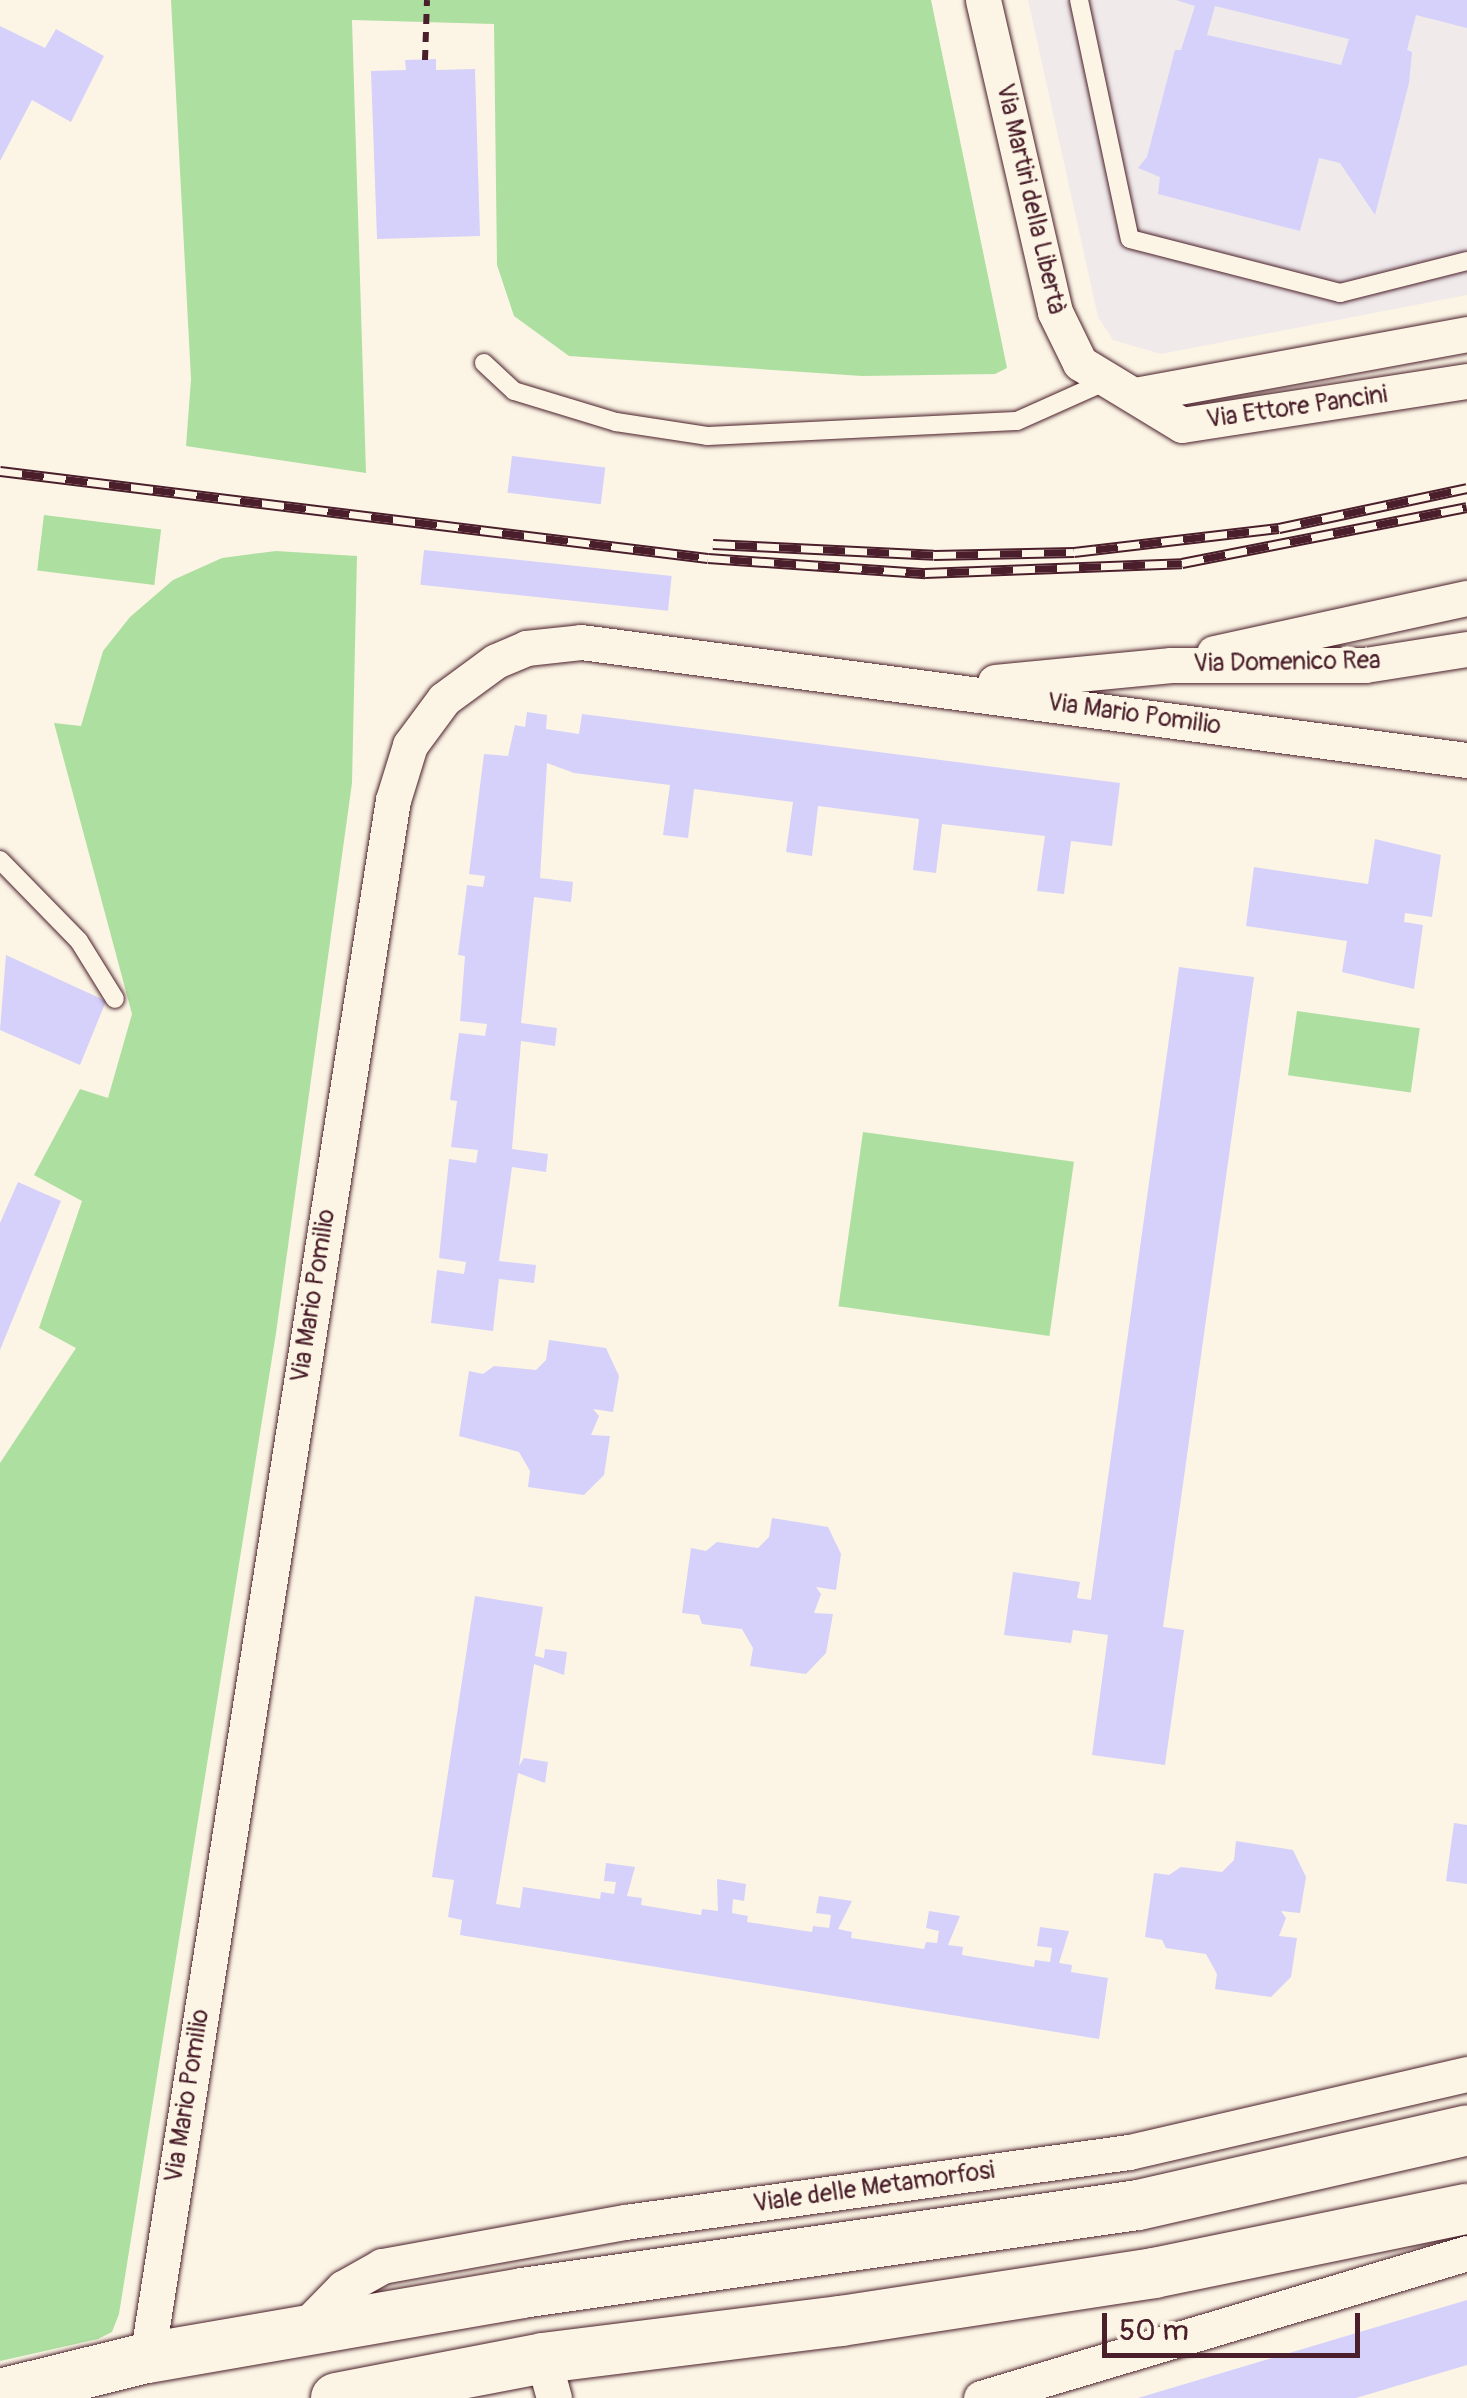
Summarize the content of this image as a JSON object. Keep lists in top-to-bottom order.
{
  "streets": {
    "street": [
      "Via Martiri della Libertà",
      "Via Ettore Pancini",
      "Via Domenico Rea",
      "Via Mario Pomilio",
      "Viale delle Metamorfosi"
    ]
  },
  "crossings": [
    ["Via Martiri della Libertà", "Via Ettore Pancini"],
    ["Via Domenico Rea", "Via Mario Pomilio"]
  ],
  "scale_bar": "50 m"
}
